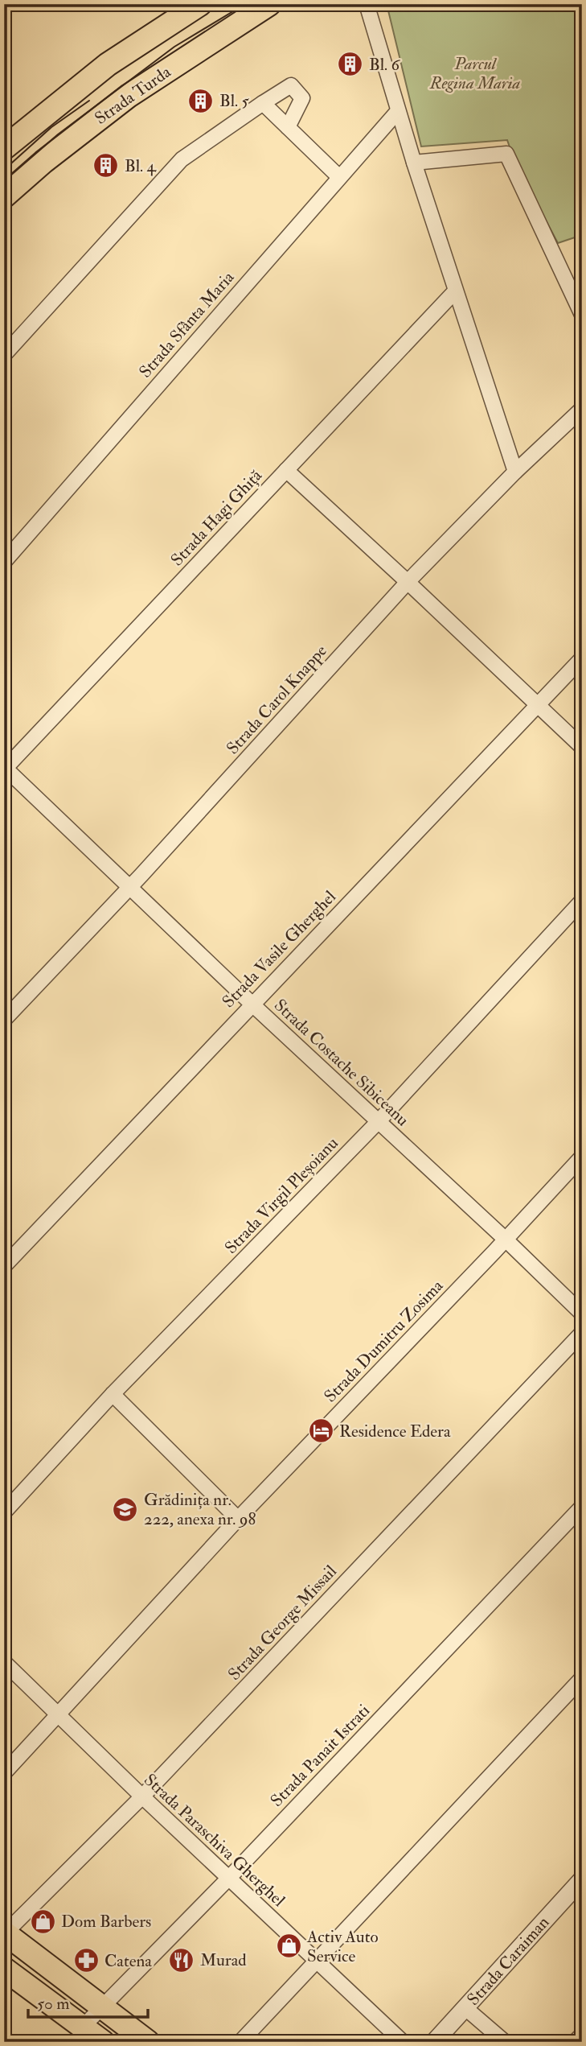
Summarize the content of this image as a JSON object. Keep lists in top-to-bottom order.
{
  "streets": {
    "main road": ["Strada Turda"],
    "street": [
      "Strada Sfânta Maria",
      "Strada Hagi Ghiță",
      "Strada Carol Knappe",
      "Strada Vasile Gherghel",
      "Strada Costache Sibiceanu",
      "Strada Virgil Pleșoianu",
      "Strada Dumitru Zosima",
      "Strada George Missail",
      "Strada Panait Istrati",
      "Strada Paraschiva Gherghel",
      "Strada Caraiman"
    ]
  },
  "crossings": [
    ["Strada Hagi Ghiță", "Strada Costache Sibiceanu"],
    ["Strada Carol Knappe", "Strada Costache Sibiceanu"],
    ["Strada Vasile Gherghel", "Strada Costache Sibiceanu"],
    ["Strada Costache Sibiceanu", "Strada Virgil Pleșoianu"],
    ["Strada Costache Sibiceanu", "Strada Dumitru Zosima"],
    ["Strada Dumitru Zosima", "Strada Paraschiva Gherghel"],
    ["Strada George Missail", "Strada Paraschiva Gherghel"],
    ["Strada Panait Istrati", "Strada Paraschiva Gherghel"]
  ],
  "parks": ["Parcul Regina Maria"],
  "places": {
    "building": ["Bl. 6", "Bl. 5", "Bl. 4"],
    "hotel": ["Residence Edera"],
    "school or university": ["Grădinița nr. 222, anexa nr. 98"],
    "shop": ["Dom Barbers", "Activ Auto Service"],
    "restaurant": ["Murad"],
    "pharmacy": ["Catena"]
  },
  "scale_bar": "50 m"
}
